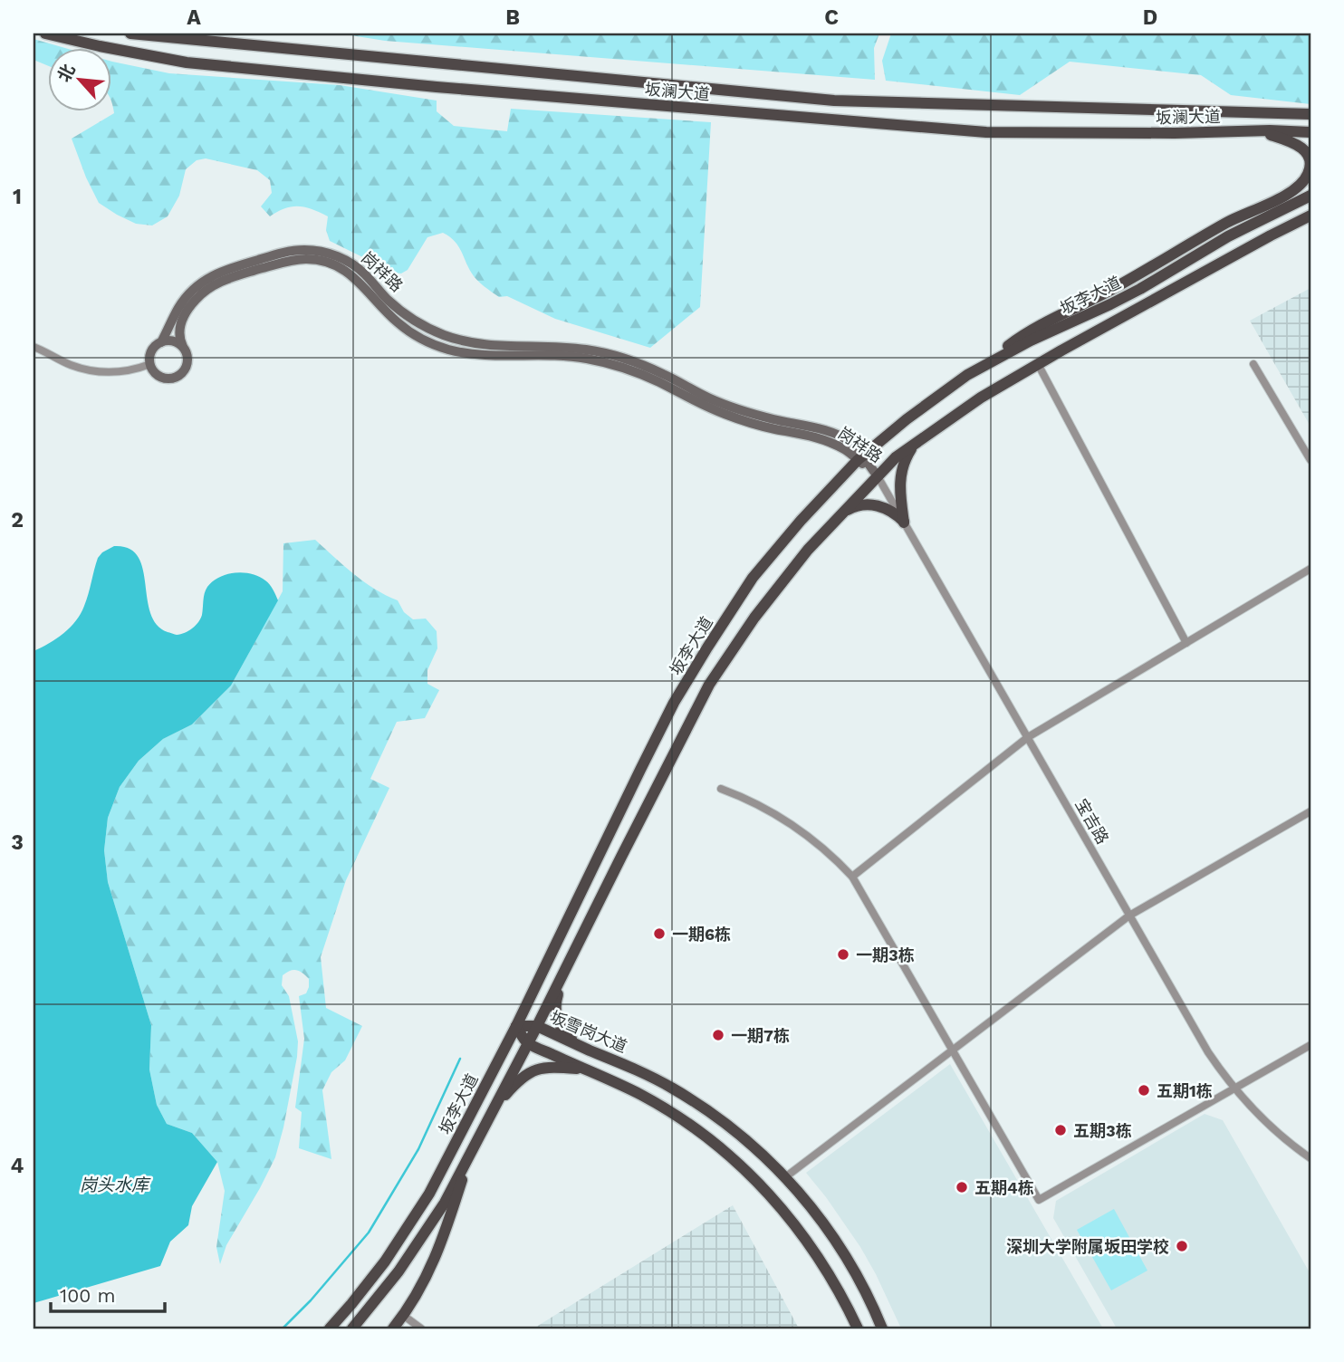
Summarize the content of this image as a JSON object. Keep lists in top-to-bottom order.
{
  "streets": {
    "main road": ["坂澜大道", "坂李大道", "坂雪岗大道"],
    "street": ["岗祥路", "宝吉路"]
  },
  "crossings": [
    ["岗祥路", "坂李大道"],
    ["岗祥路", "宝吉路"],
    ["坂李大道", "宝吉路"],
    ["坂李大道", "坂雪岗大道"]
  ],
  "water": ["岗头水库"],
  "places": [
    "一期6栋",
    "一期3栋",
    "一期7栋",
    "五期1栋",
    "五期3栋",
    "五期4栋",
    "深圳大学附属坂田学校"
  ],
  "scale_bar": "100 m",
  "north": "top left",
  "grid": {
    "columns": [
      "A",
      "B",
      "C",
      "D"
    ],
    "rows": [
      "1",
      "2",
      "3",
      "4"
    ]
  }
}
